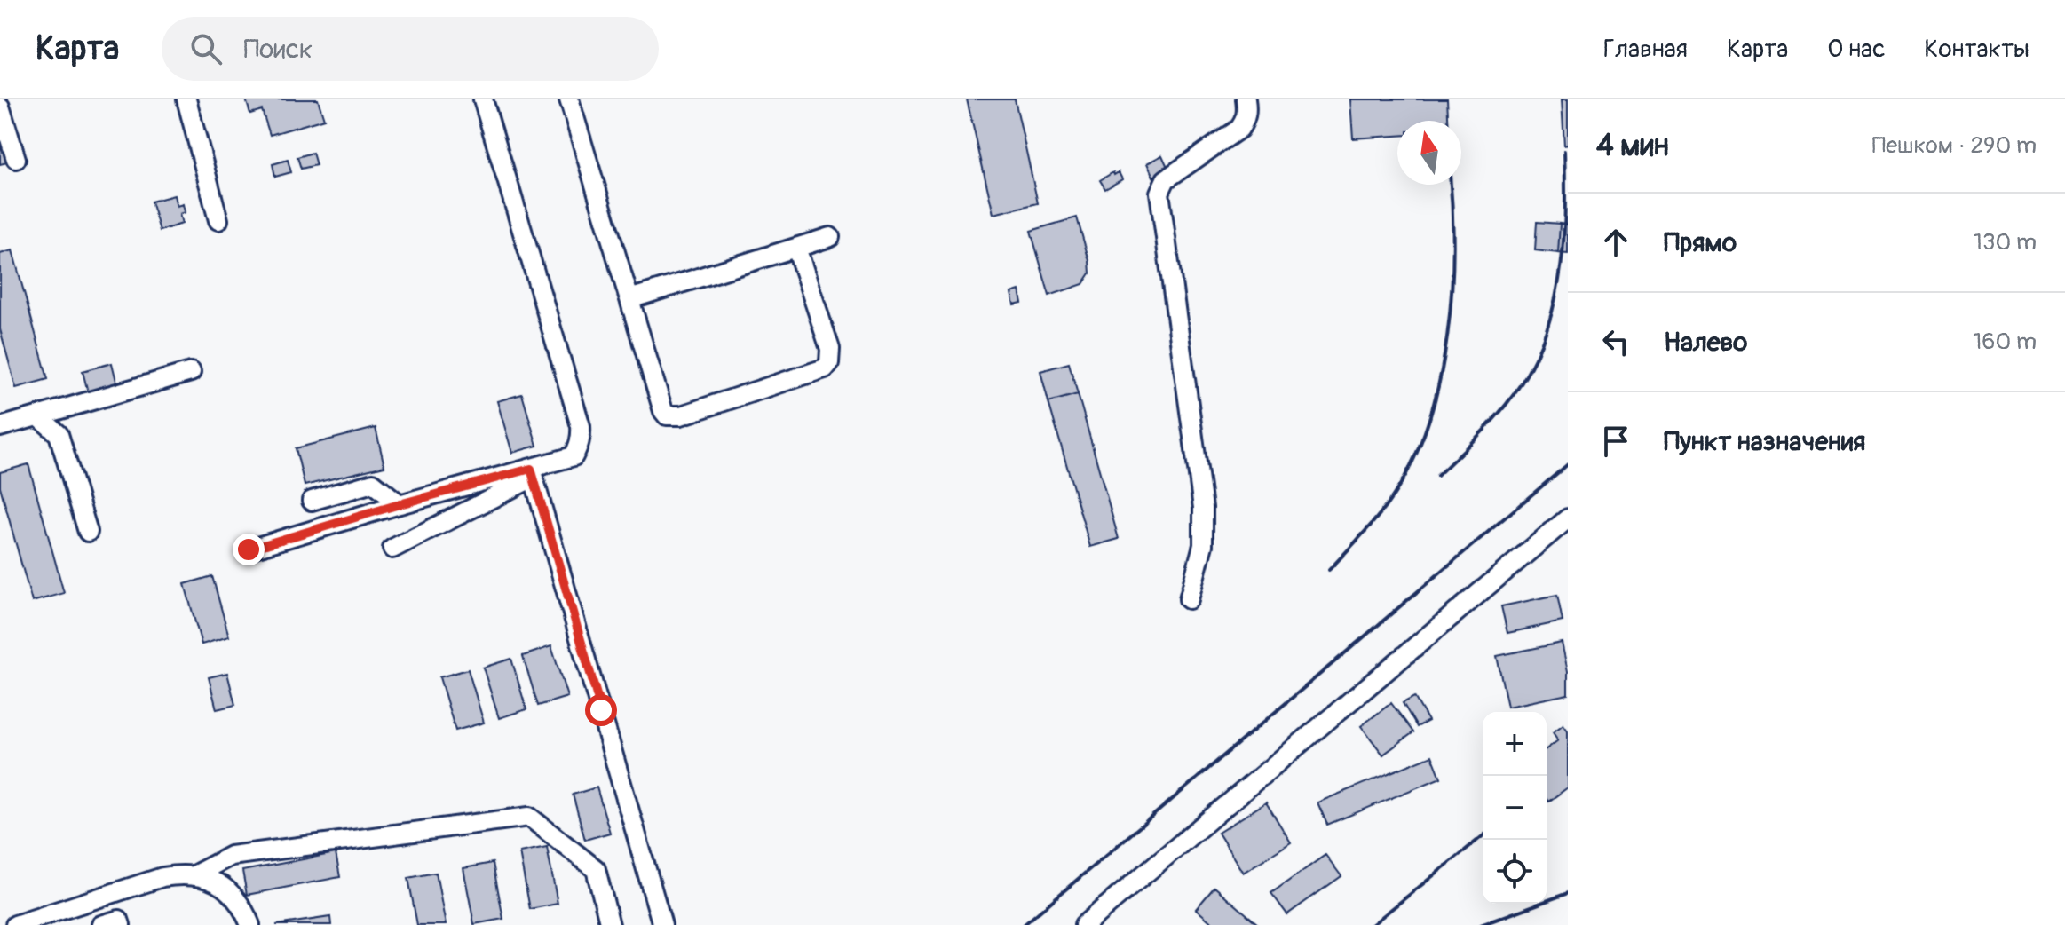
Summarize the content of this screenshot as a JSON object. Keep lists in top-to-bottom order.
{
  "north": "top",
  "page": {
    "header": "Карта",
    "search": "Поиск",
    "nav": [
      "Главная",
      "Карта",
      "О нас",
      "Контакты"
    ],
    "heading": ["4 мин", "Пешком · 290 m"],
    "list": [
      ["Прямо", "130 m"],
      ["Налево", "160 m"],
      "Пункт назначения"
    ],
    "map_buttons": ["+", "−"]
  }
}
